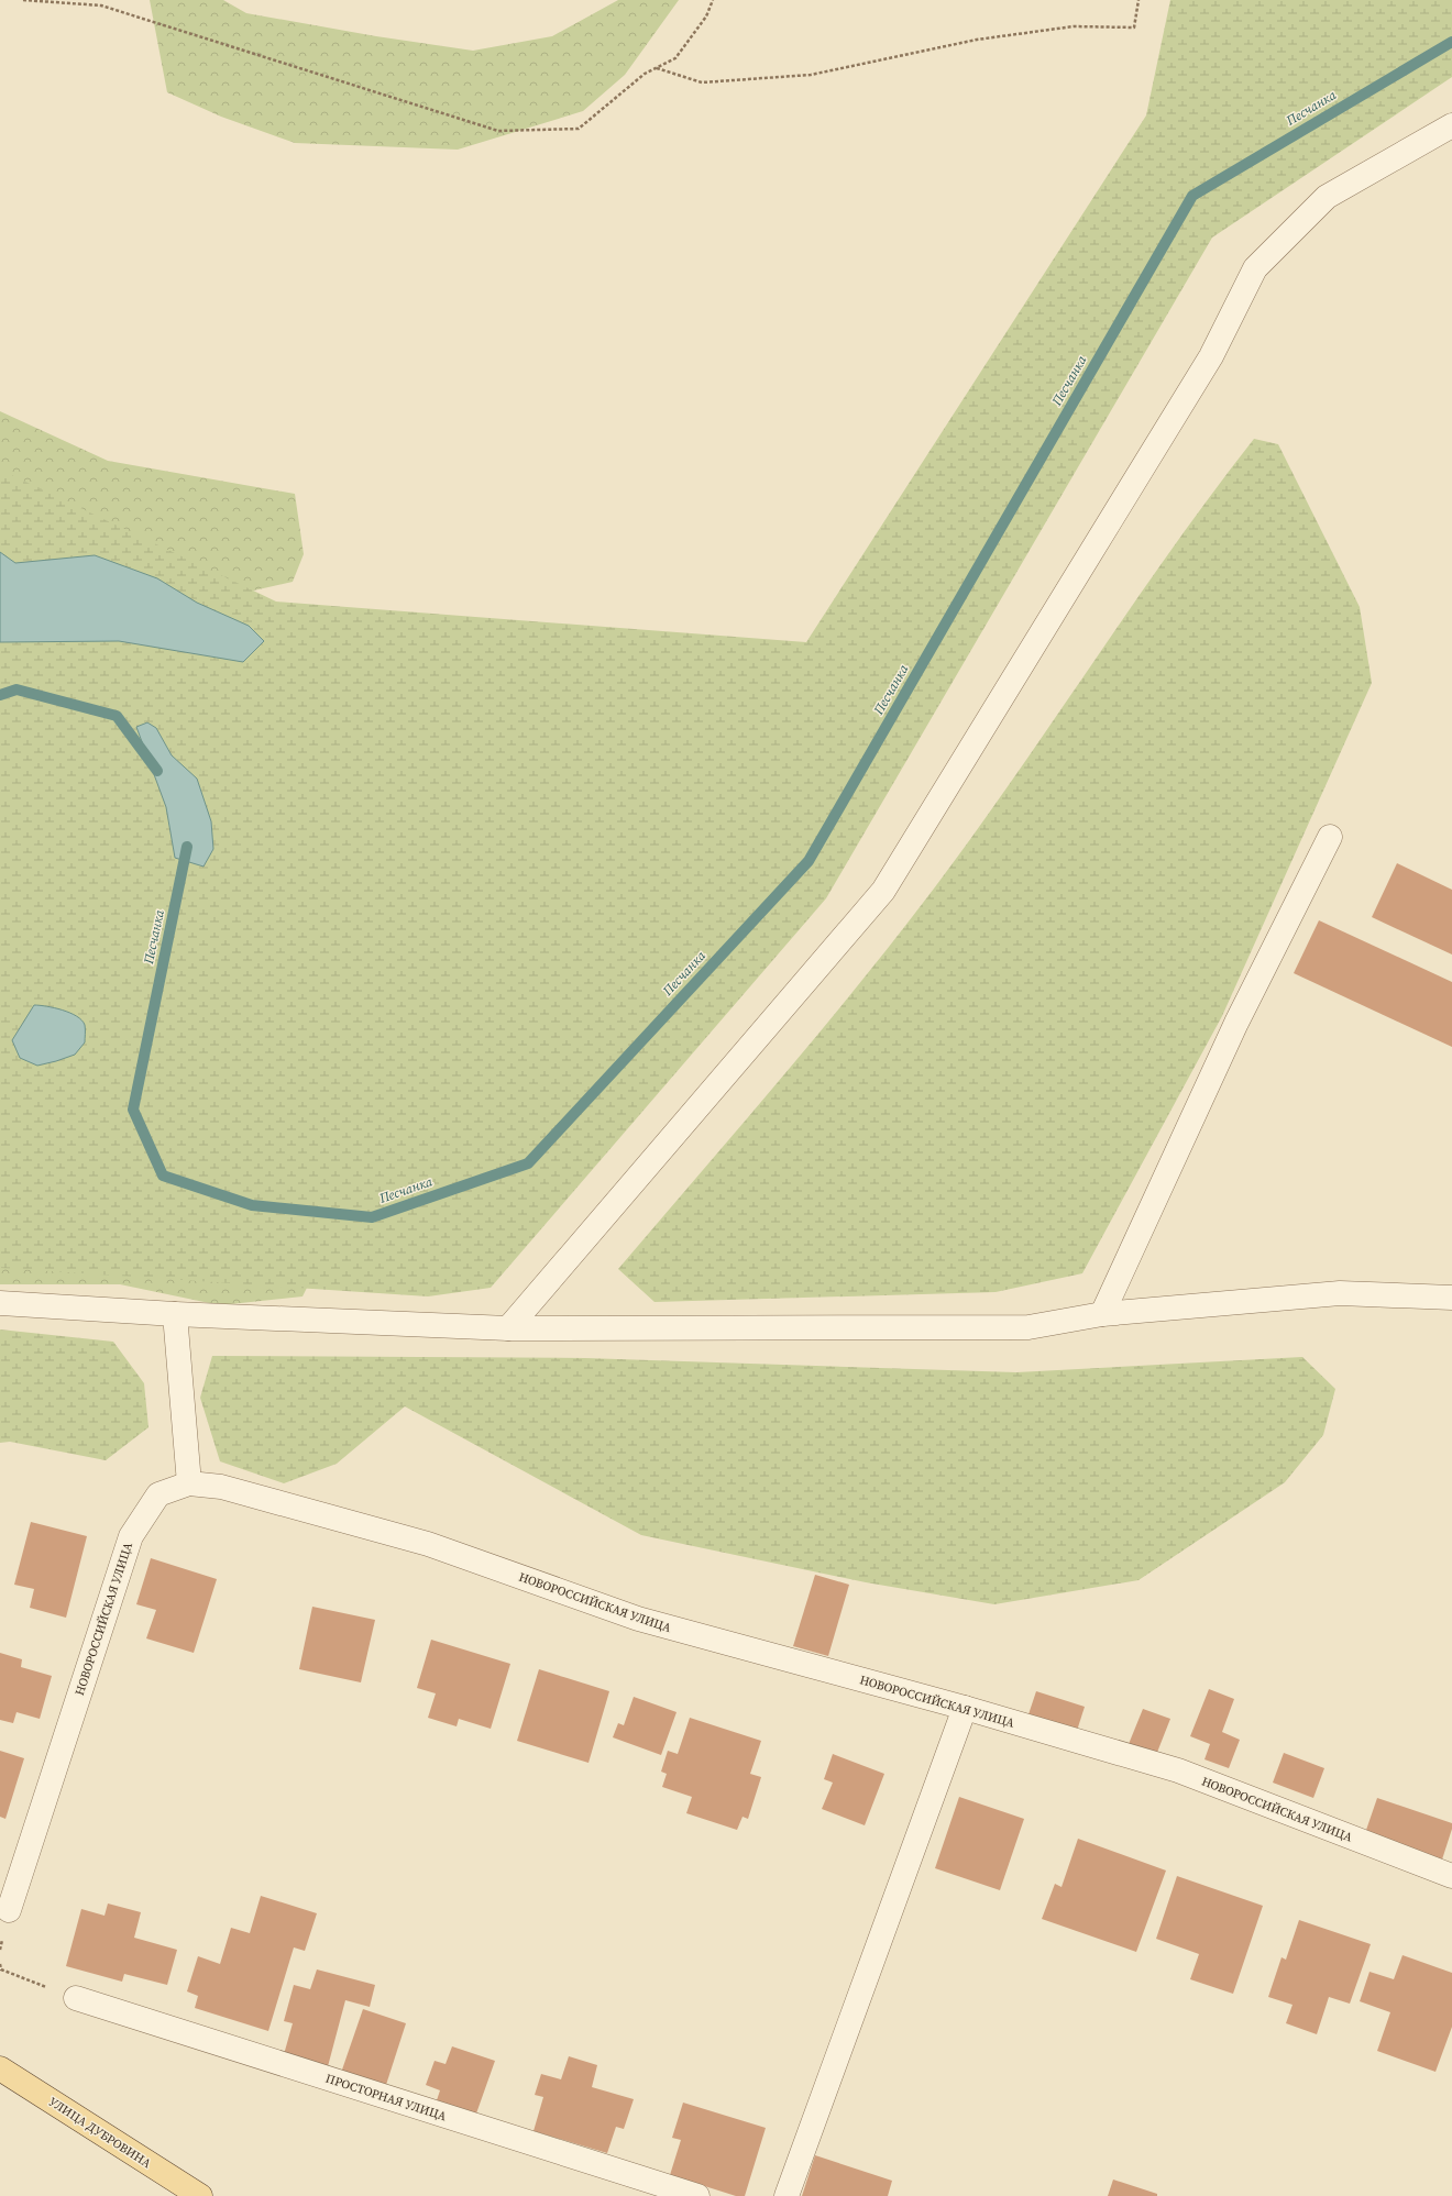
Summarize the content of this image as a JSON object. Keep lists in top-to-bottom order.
{
  "streets": {
    "main road": ["УЛИЦА ДУБРОВИНА"],
    "street": ["НОВОРОССИЙСКАЯ УЛИЦА", "ПРОСТОРНАЯ УЛИЦА"]
  },
  "water": ["Песчанка"]
}
